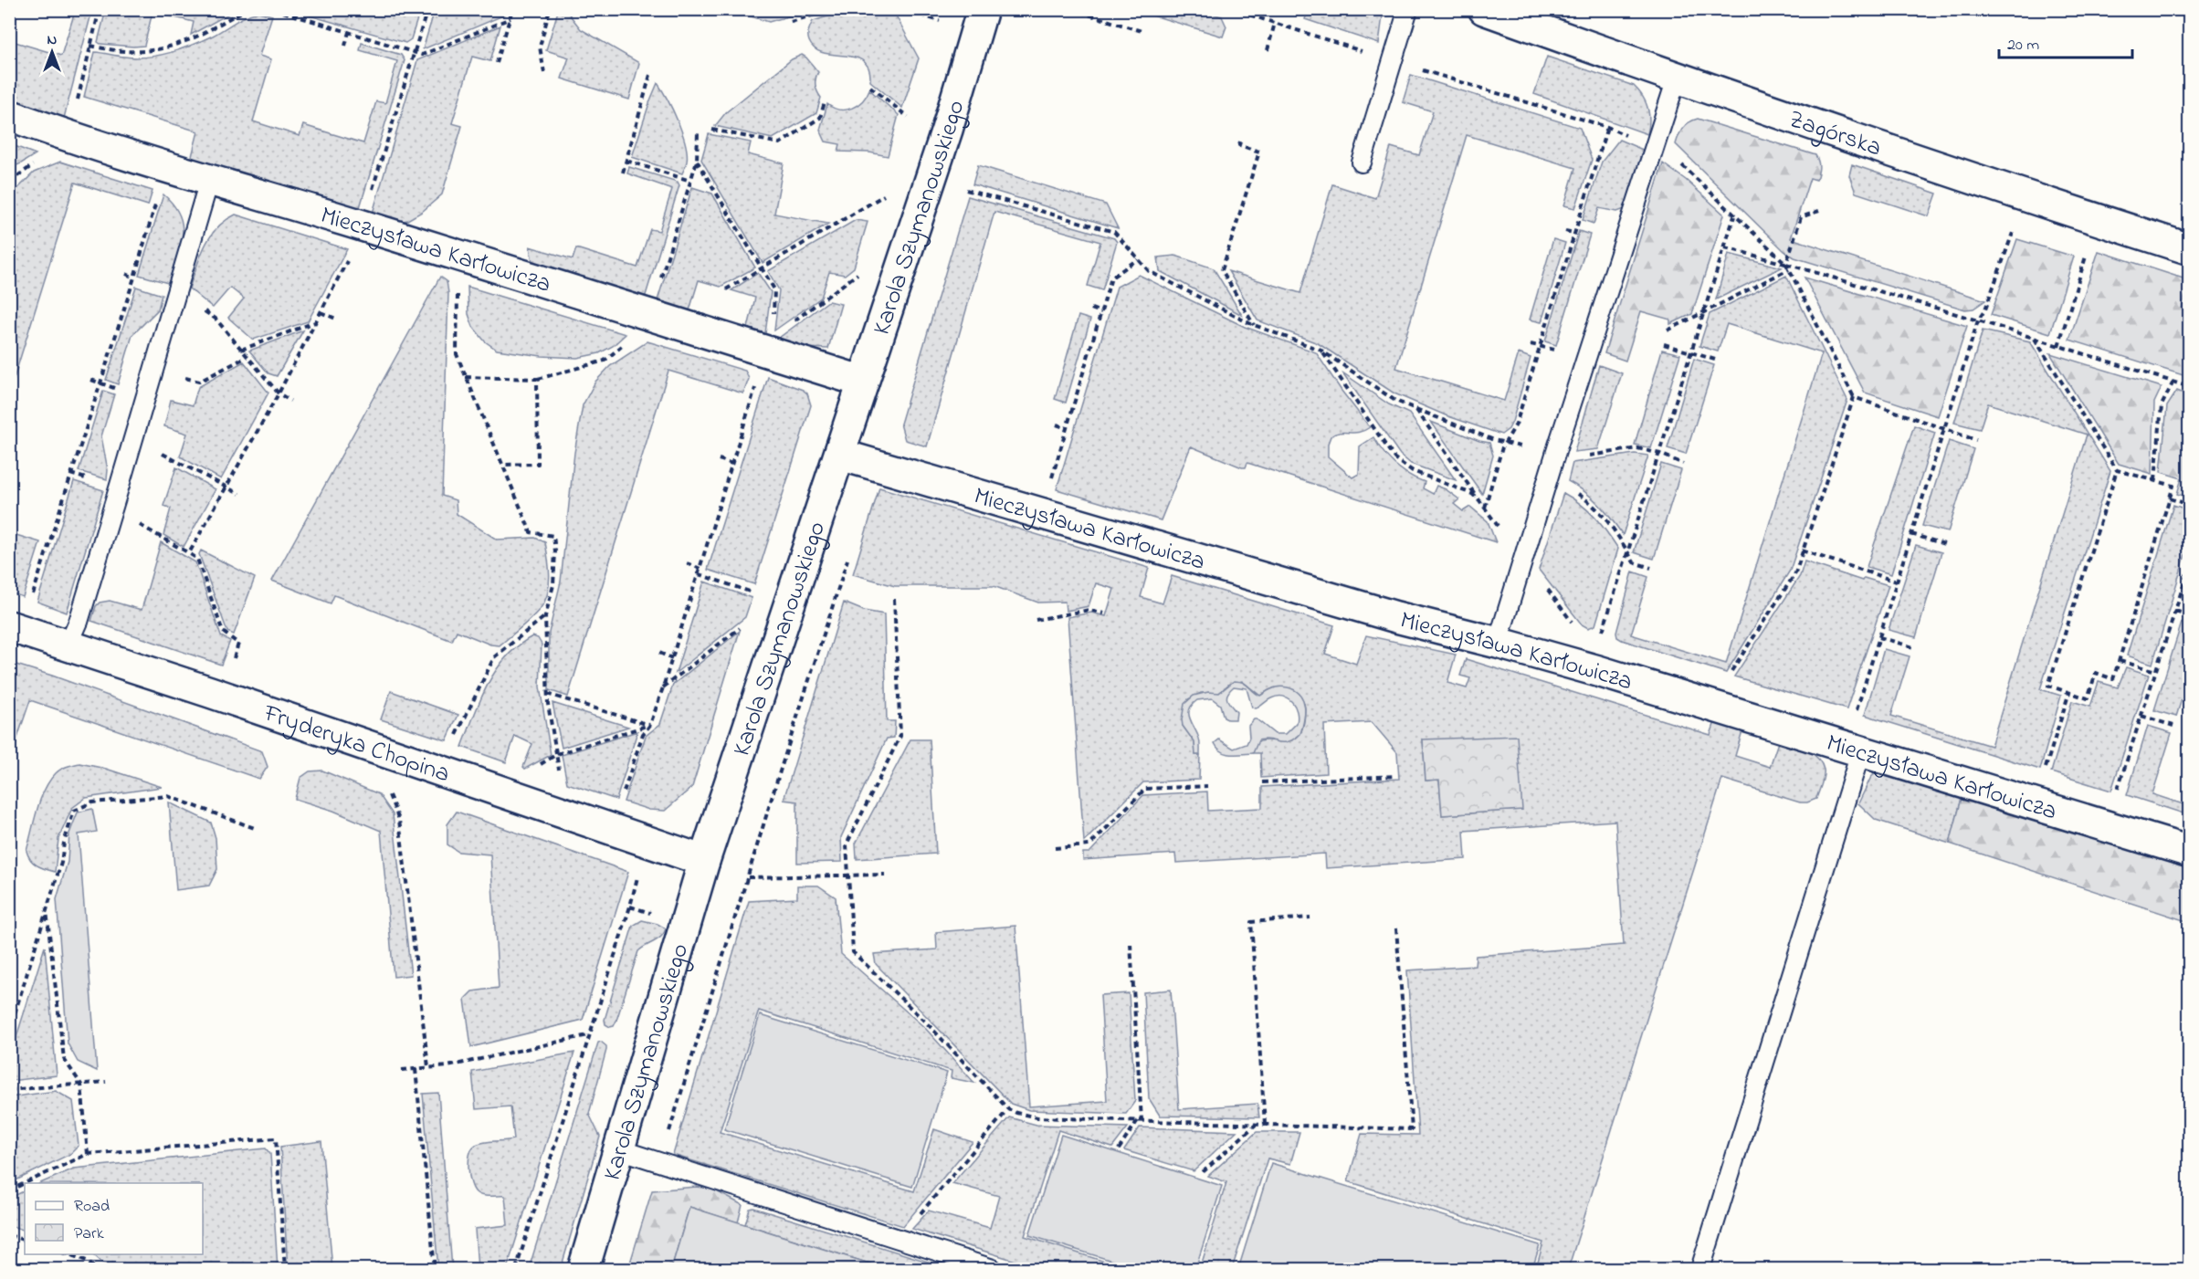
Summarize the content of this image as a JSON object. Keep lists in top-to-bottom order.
{
  "streets": {
    "street": [
      "Zagórska",
      "Karola Szymanowskiego",
      "Mieczysława Karłowicza",
      "Fryderyka Chopina"
    ]
  },
  "crossings": [
    ["Karola Szymanowskiego", "Mieczysława Karłowicza"],
    ["Karola Szymanowskiego", "Fryderyka Chopina"]
  ],
  "legend": ["Road", "Park"],
  "scale_bar": "20 m",
  "north": "top"
}
